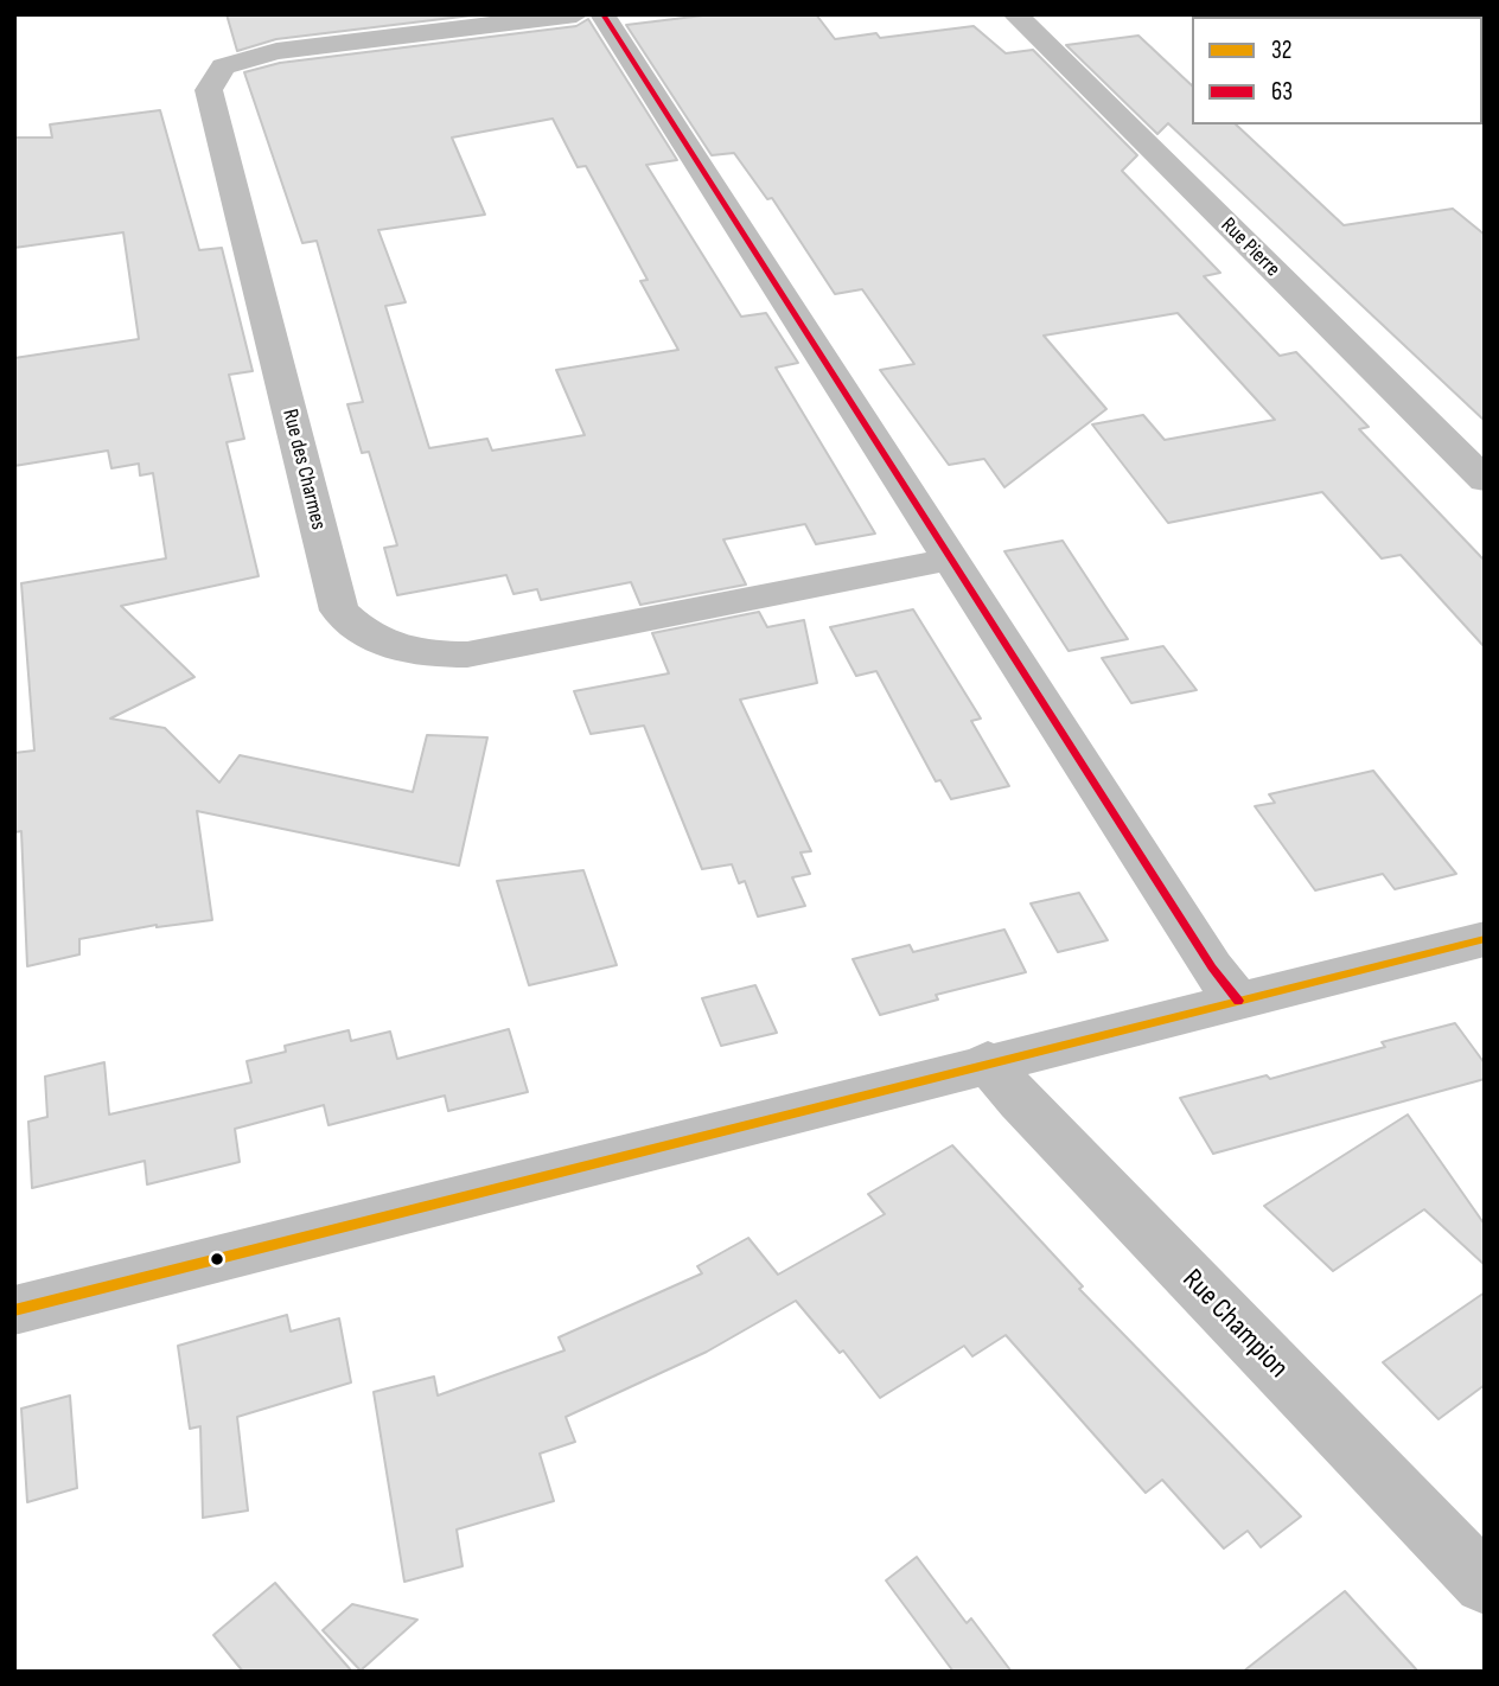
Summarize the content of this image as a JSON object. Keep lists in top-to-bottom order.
{
  "streets": {
    "street": ["Rue Pierre", "Rue des Charmes", "Rue Champion"]
  },
  "lines": ["transit line 63", "transit line 32"],
  "legend": ["32", "63"]
}
